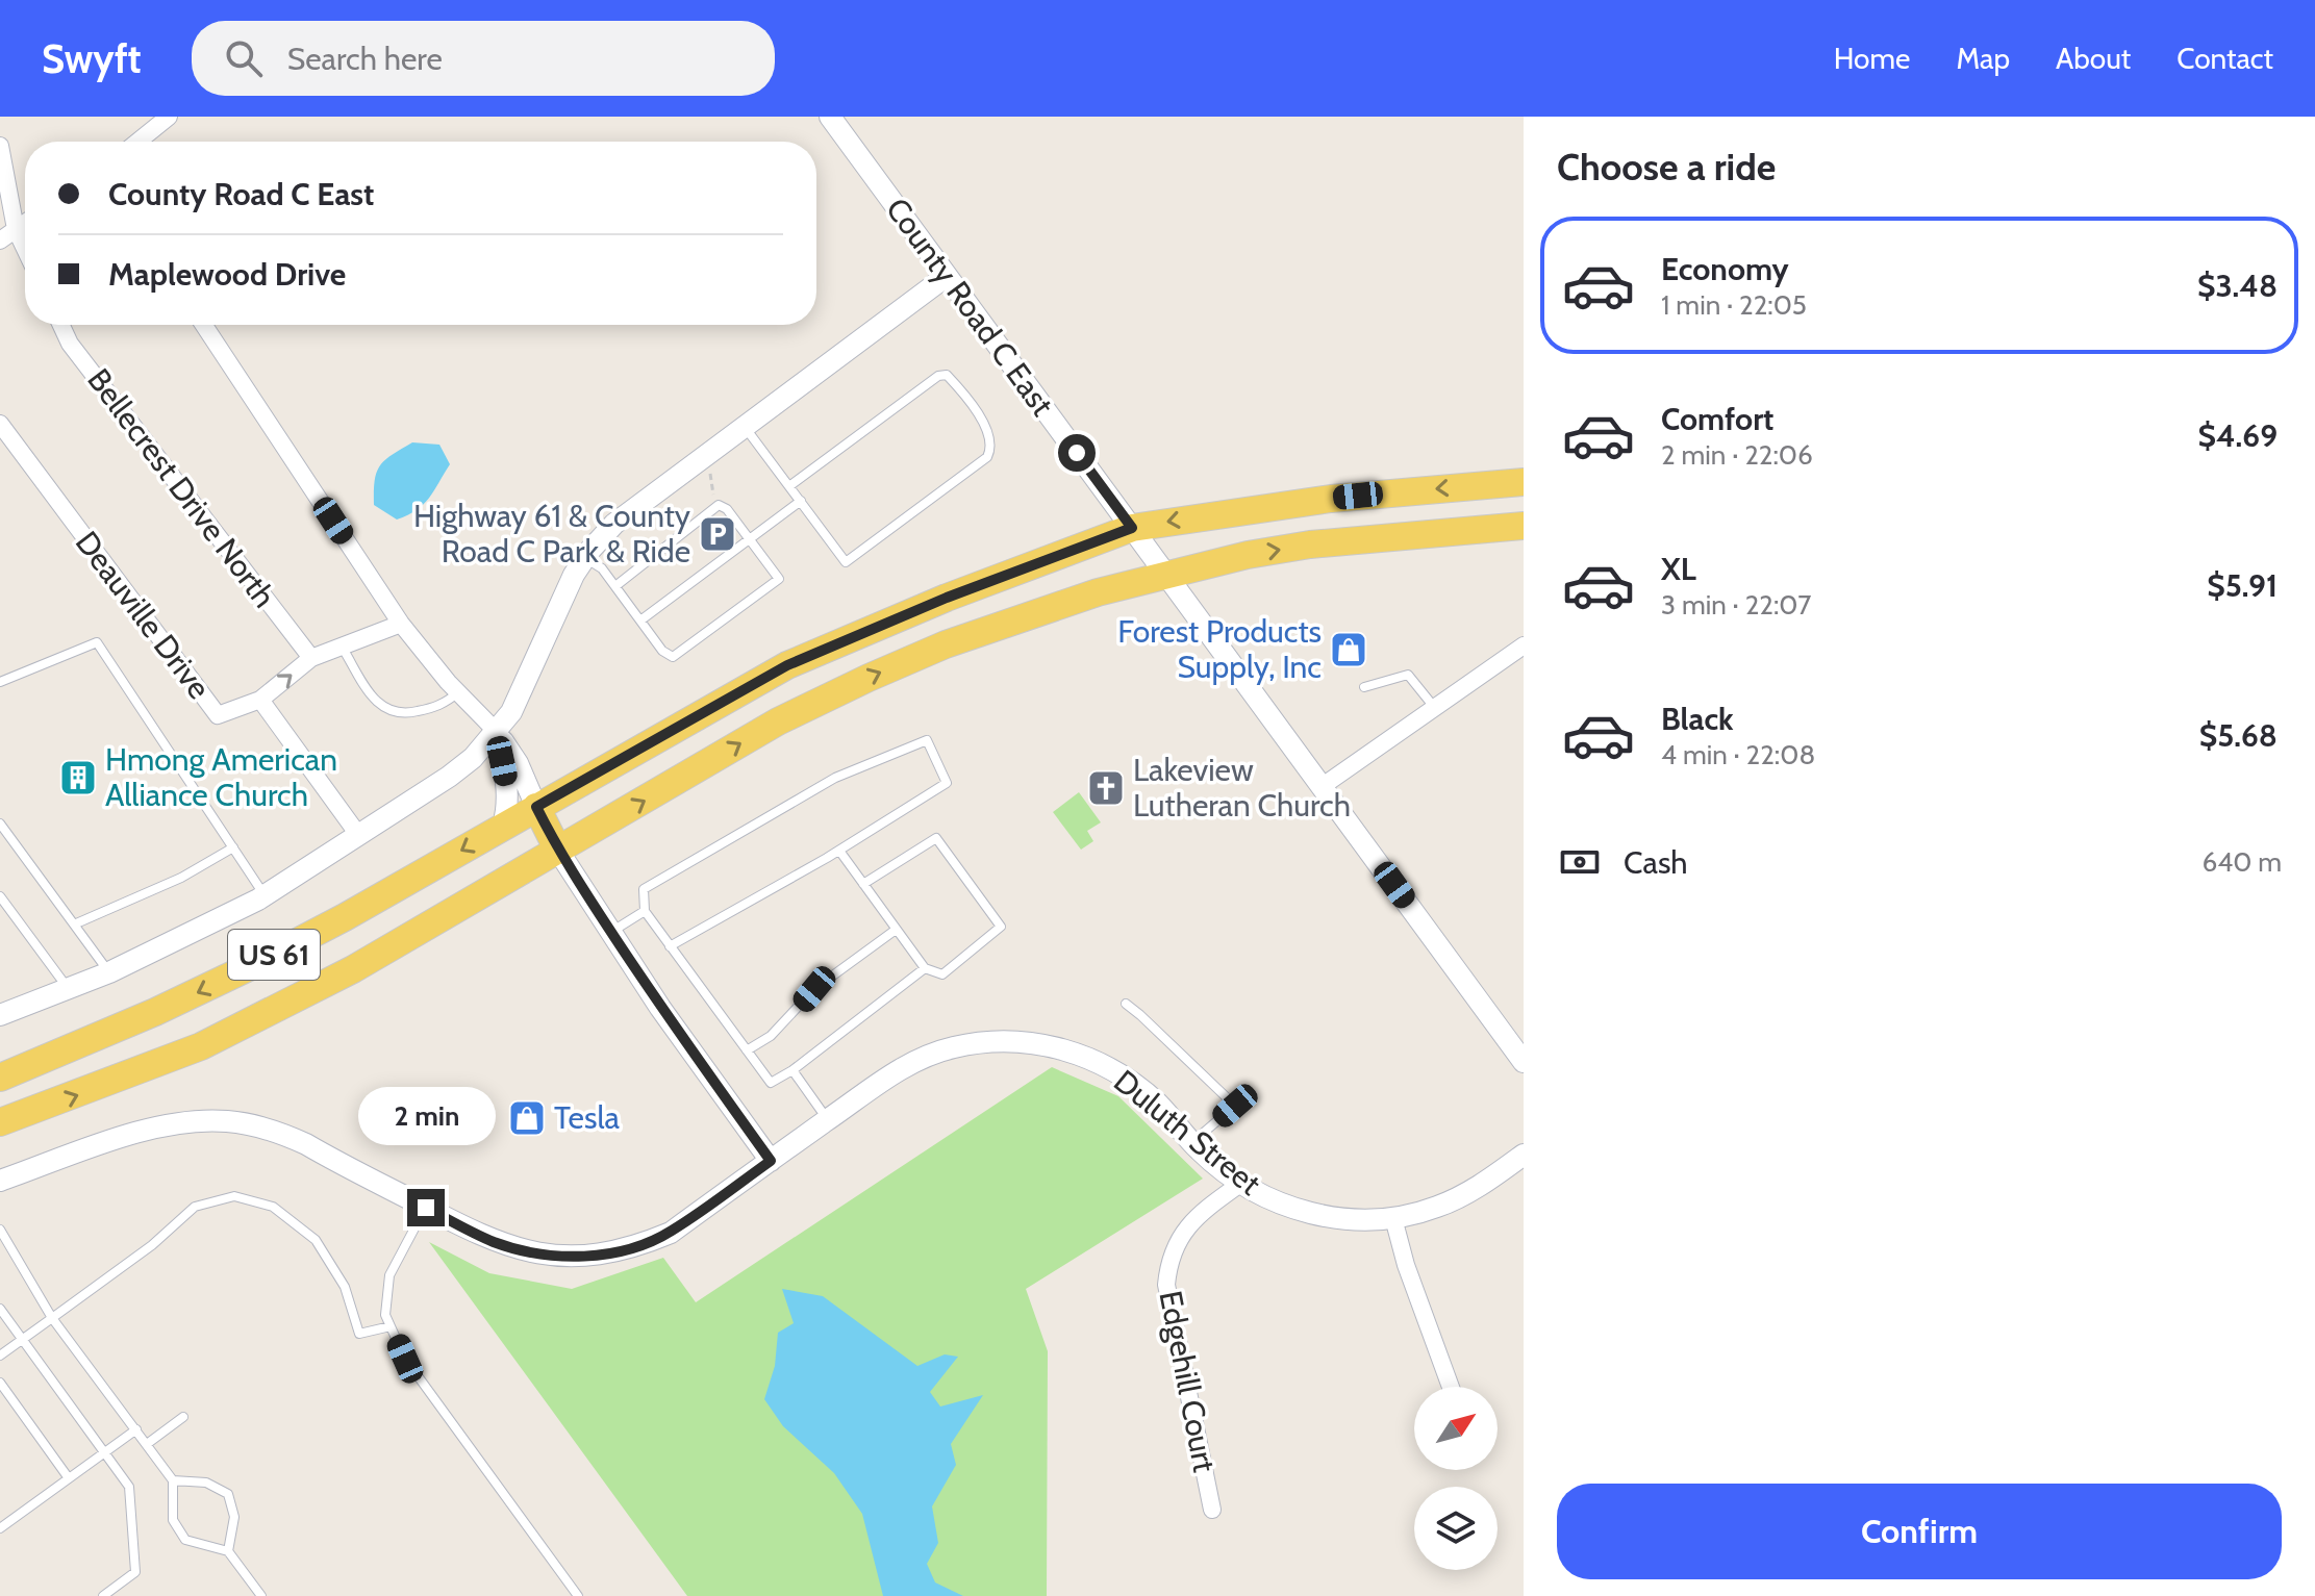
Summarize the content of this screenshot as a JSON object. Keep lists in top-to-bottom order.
{
  "streets": {
    "main road": ["US 61"],
    "street": [
      "County Road C East",
      "Bellecrest Drive North",
      "Deauville Drive",
      "Duluth Street",
      "Edgehill Court"
    ]
  },
  "crossings": [
    ["County Road C East", "US 61"],
    ["Duluth Street", "Edgehill Court"]
  ],
  "places": {
    "parking": ["Highway 61 & County Road C Park & Ride"],
    "shop": ["Forest Products Supply, Inc", "Tesla"],
    "building": ["Hmong American Alliance Church"],
    "church": ["Lakeview Lutheran Church"]
  },
  "north": "top right",
  "page": {
    "header": "Swyft",
    "search": "Search here",
    "nav": [
      "Home",
      "Map",
      "About",
      "Contact"
    ],
    "heading": "Choose a ride",
    "banner": ["County Road C East", "Maplewood Drive"],
    "list": [
      {
        "name": "Economy",
        "note": "1 min · 22:05",
        "value": "$3.48"
      },
      {
        "name": "Comfort",
        "note": "2 min · 22:06",
        "value": "$4.69"
      },
      {
        "name": "XL",
        "note": "3 min · 22:07",
        "value": "$5.91"
      },
      {
        "name": "Black",
        "note": "4 min · 22:08",
        "value": "$5.68"
      }
    ],
    "pay": ["Cash", "640 m"],
    "bubble": "2 min",
    "buttons": "Confirm"
  }
}
